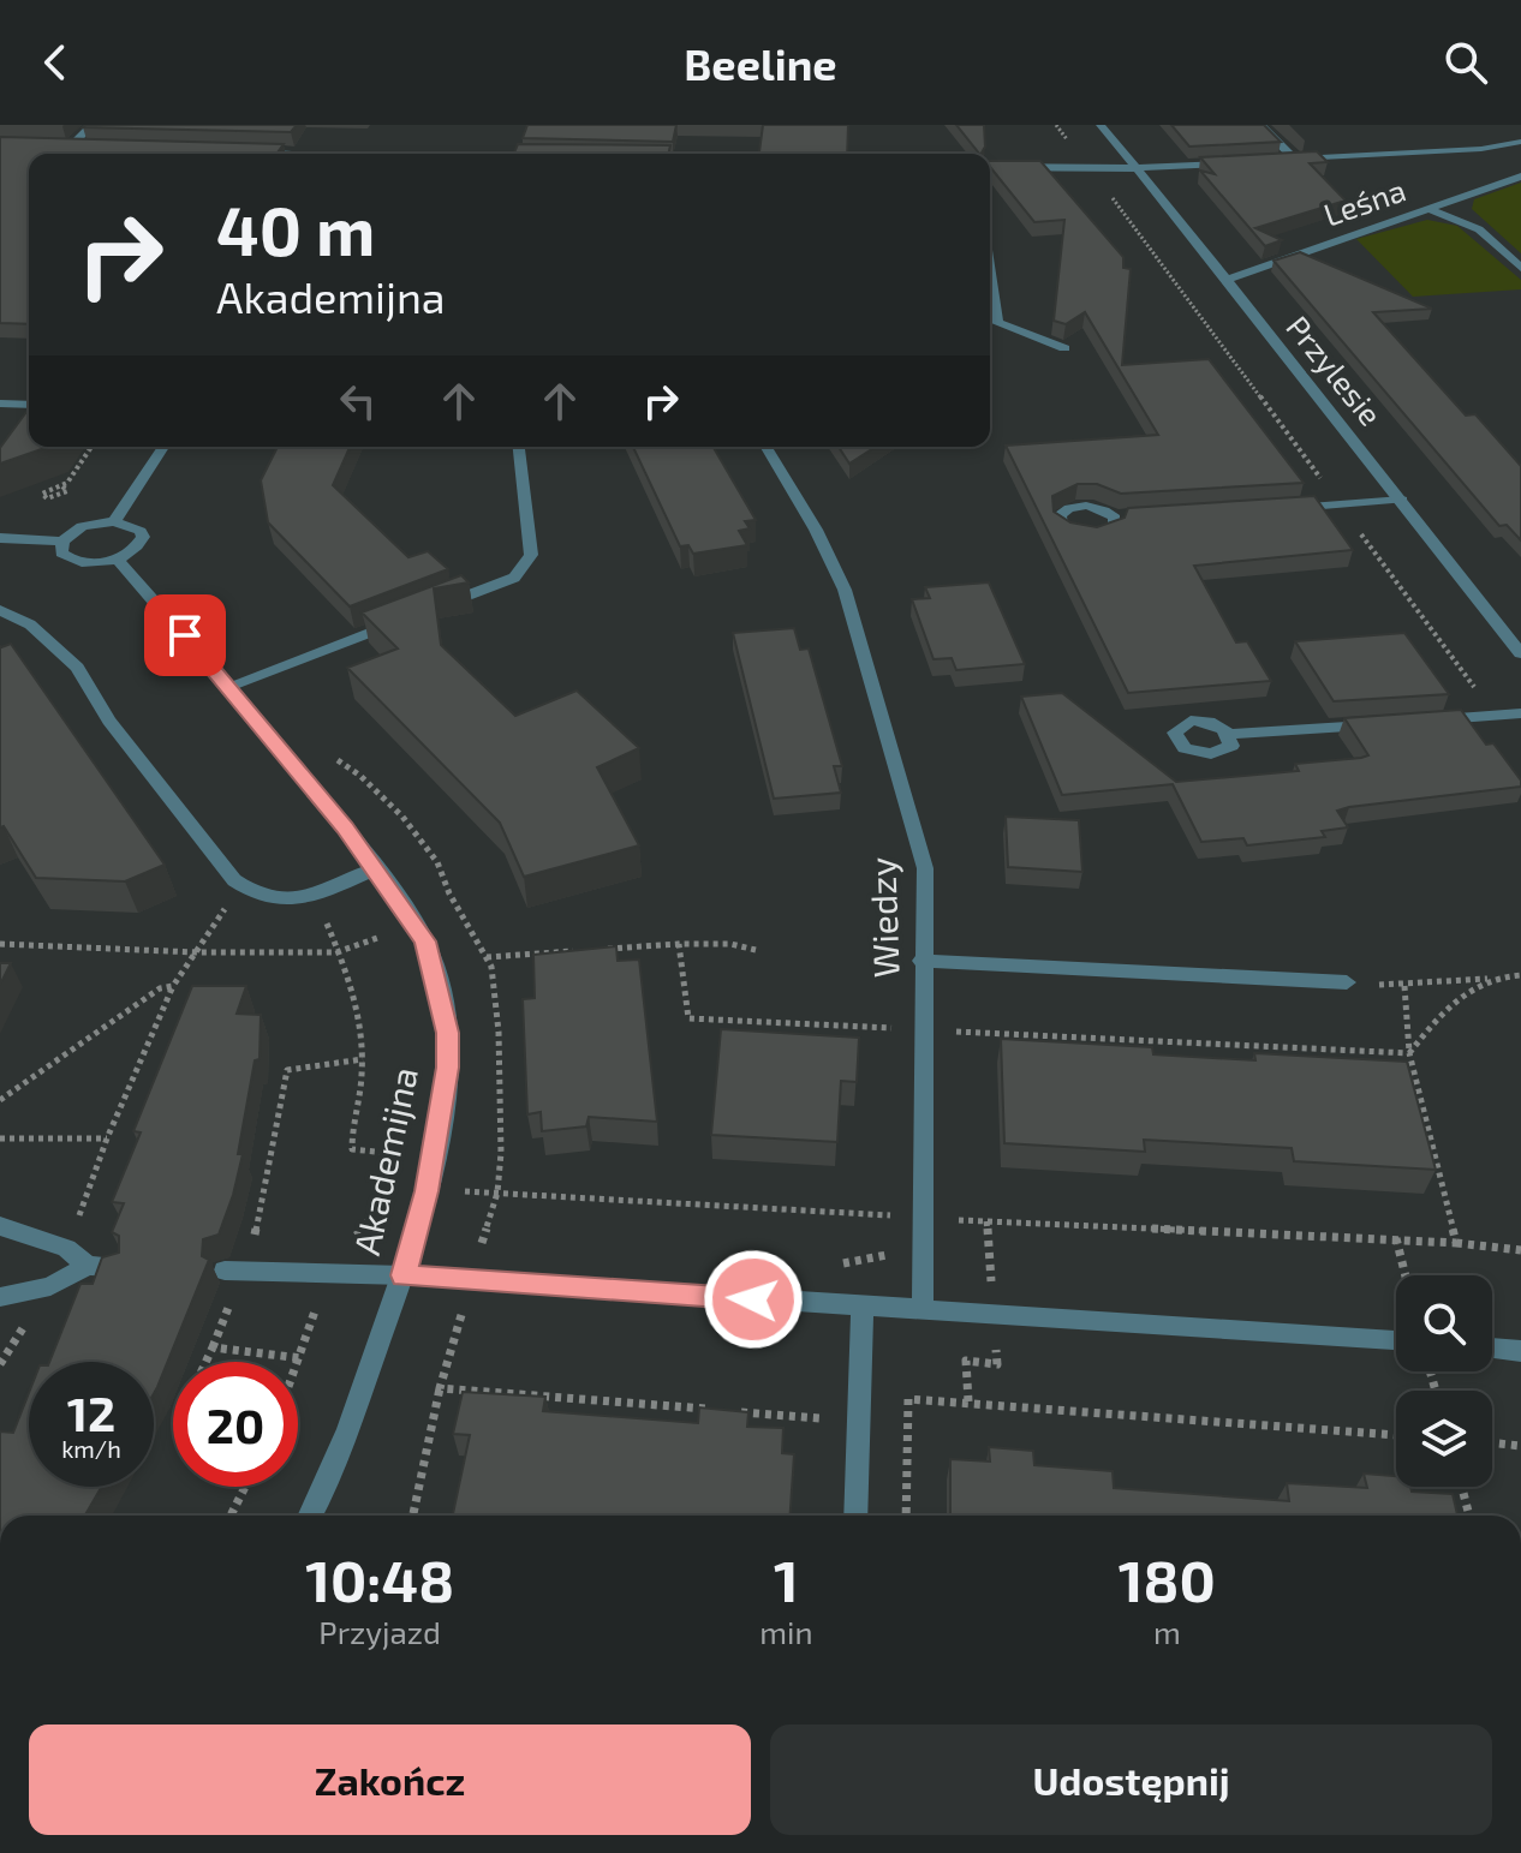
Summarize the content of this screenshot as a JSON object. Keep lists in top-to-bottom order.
{
  "streets": {
    "street": [
      "Leśna",
      "Przylesie",
      "Wiedzy",
      "Akademijna"
    ]
  },
  "crossings": [
    ["Leśna", "Przylesie"]
  ],
  "page": {
    "header": "Beeline",
    "turn": ["40 m", "Akademijna"],
    "speed": "12 km/h",
    "limit": "20",
    "eta": [
      "10:48",
      "Przyjazd",
      "1",
      "min",
      "180",
      "m"
    ],
    "buttons": ["Zakończ", "Udostępnij"]
  }
}
